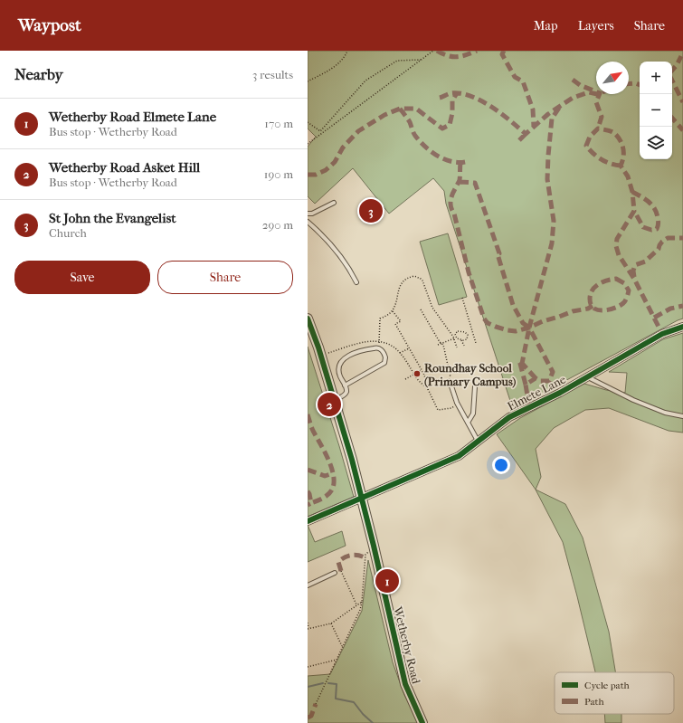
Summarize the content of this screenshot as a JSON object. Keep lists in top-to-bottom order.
{
  "streets": {
    "street": ["Elmete Lane", "Wetherby Road"]
  },
  "crossings": [
    ["Elmete Lane", "Wetherby Road"]
  ],
  "places": ["Roundhay School (Primary Campus)"],
  "legend": ["Cycle path", "Path"],
  "north": "top right",
  "page": {
    "header": "Waypost",
    "nav": ["Map", "Layers", "Share"],
    "heading": ["Nearby", "3 results"],
    "map_buttons": ["+", "−"],
    "list": [
      {
        "mark": "1",
        "name": "Wetherby Road Elmete Lane",
        "note": "Bus stop · Wetherby Road",
        "value": "170 m"
      },
      {
        "mark": "2",
        "name": "Wetherby Road Asket Hill",
        "note": "Bus stop · Wetherby Road",
        "value": "190 m"
      },
      {
        "mark": "3",
        "name": "St John the Evangelist",
        "note": "Church",
        "value": "290 m"
      }
    ],
    "pins": ["3", "2", "1"],
    "buttons": ["Save", "Share"]
  }
}
